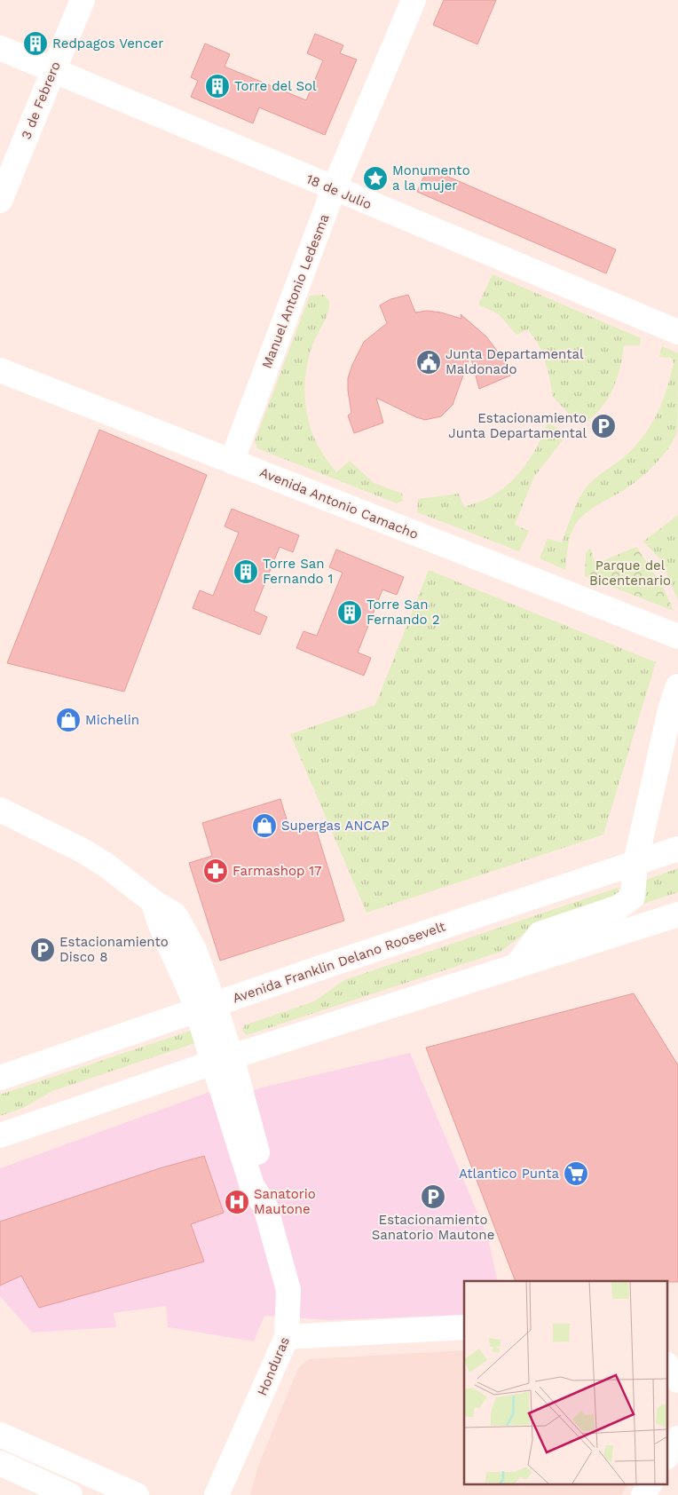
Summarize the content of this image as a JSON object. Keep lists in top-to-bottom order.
{
  "streets": {
    "street": [
      "3 de Febrero",
      "18 de Julio",
      "Manuel Antonio Ledesma",
      "Avenida Antonio Camacho",
      "Avenida Franklin Delano Roosevelt",
      "Honduras"
    ]
  },
  "crossings": [
    ["3 de Febrero", "18 de Julio"],
    ["18 de Julio", "Manuel Antonio Ledesma"],
    ["Manuel Antonio Ledesma", "Avenida Antonio Camacho"],
    ["Avenida Franklin Delano Roosevelt", "Honduras"]
  ],
  "parks": ["Parque del Bicentenario"],
  "places": {
    "building": [
      "Redpagos Vencer",
      "Torre del Sol",
      "Torre San Fernando 1",
      "Torre San Fernando 2"
    ],
    "place": ["Monumento a la mujer"],
    "public building": ["Junta Departamental Maldonado"],
    "parking": ["Estacionamiento Junta Departamental", "Estacionamiento Disco 8", "Estacionamiento Sanatorio Mautone"],
    "shop": ["Michelin", "Supergas ANCAP"],
    "pharmacy": ["Farmashop 17"],
    "supermarket": ["Atlantico Punta"],
    "hospital": ["Sanatorio Mautone"]
  }
}
